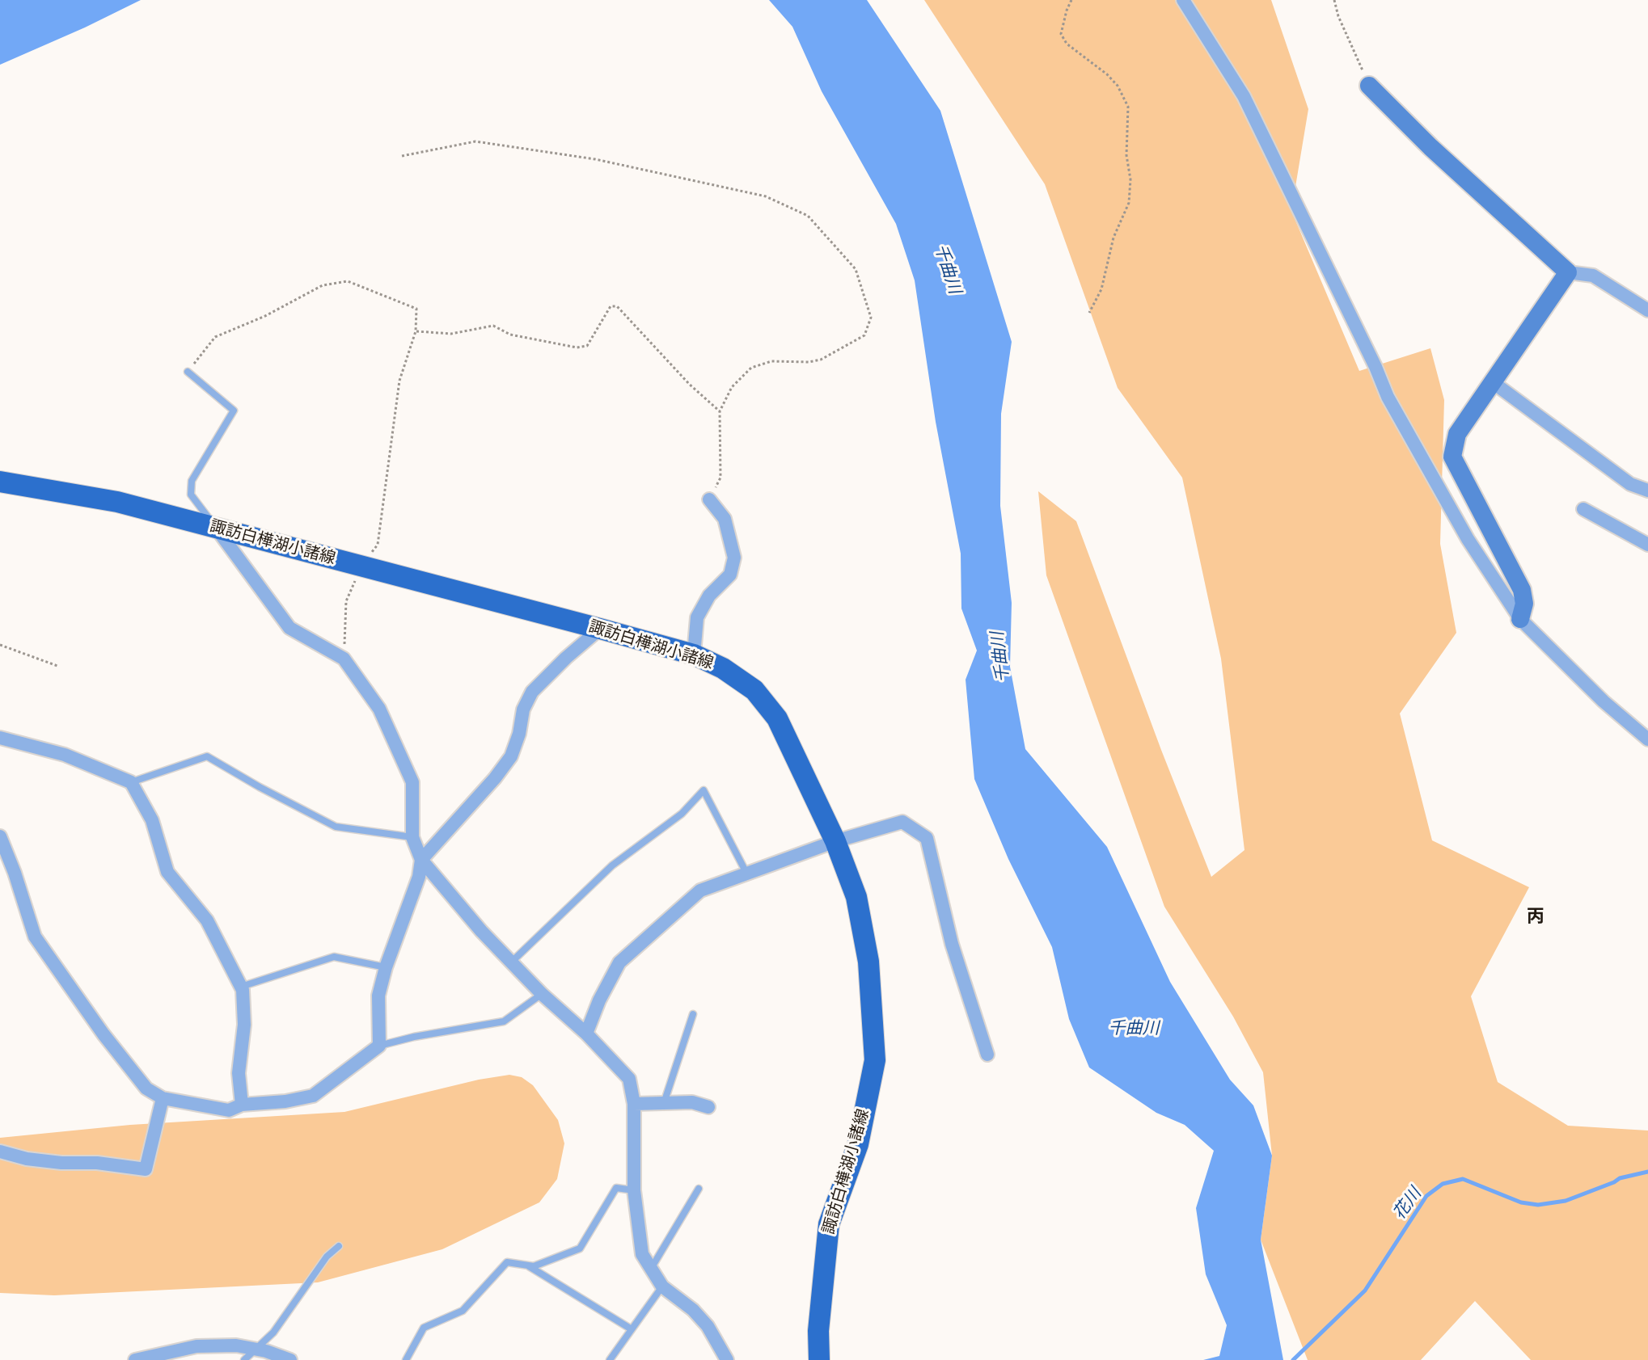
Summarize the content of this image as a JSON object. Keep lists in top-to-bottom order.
{
  "streets": {
    "main road": ["諏訪白樺湖小諸線"]
  },
  "districts": ["丙"],
  "water": ["千曲川", "花川"]
}
